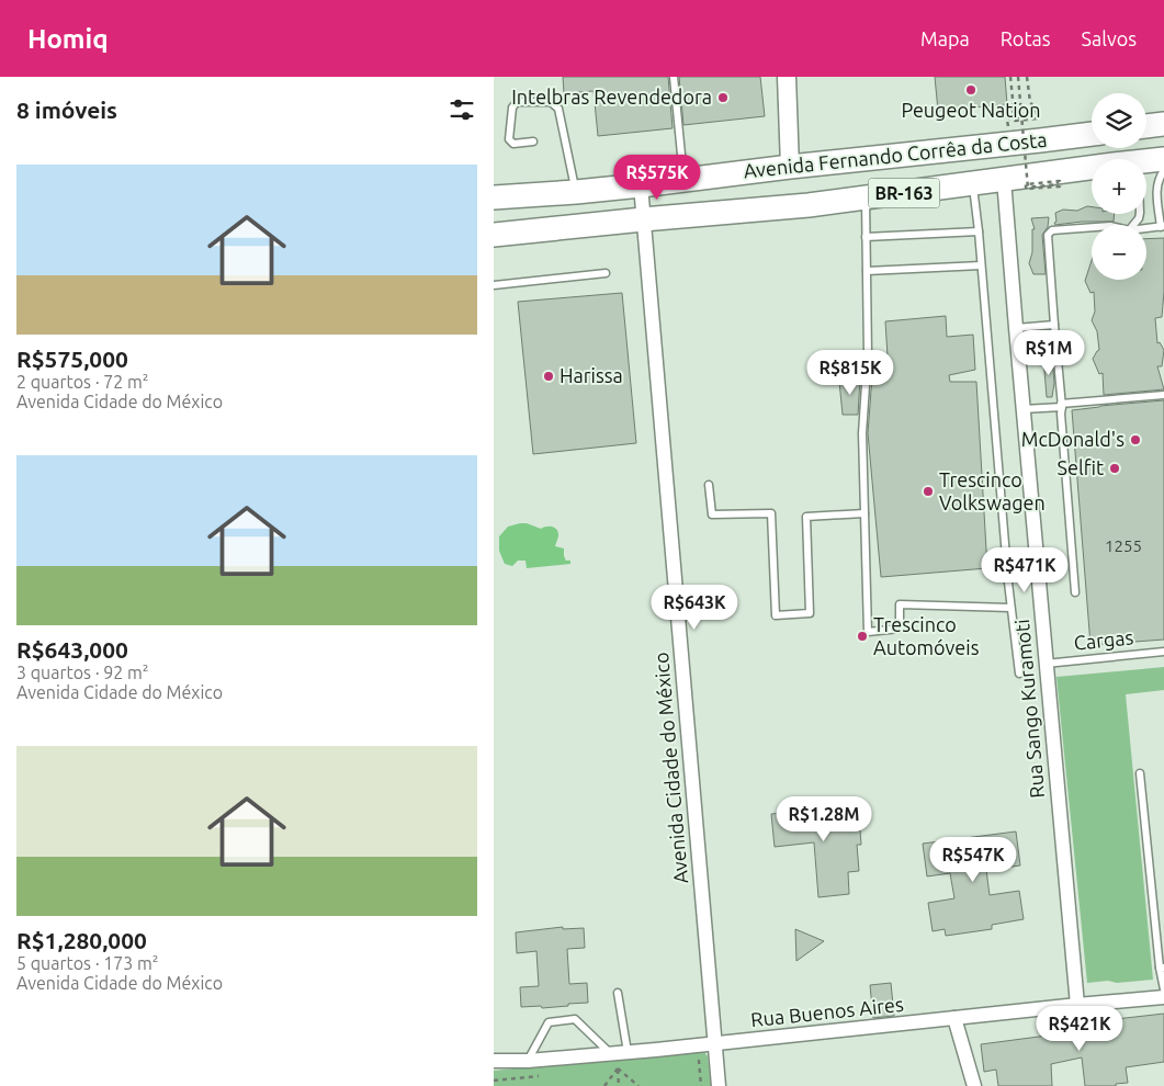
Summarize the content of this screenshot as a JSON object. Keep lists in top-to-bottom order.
{
  "streets": {
    "highway": ["Avenida Fernando Corrêa da Costa", "BR-163"],
    "street": ["Rua Sango Kuramoti", "Avenida Cidade do México", "Rua Buenos Aires"],
    "lane": ["Cargas"]
  },
  "crossings": [
    ["Avenida Fernando Corrêa da Costa", "Rua Sango Kuramoti"],
    ["Avenida Fernando Corrêa da Costa", "Avenida Cidade do México"],
    ["Cargas", "Rua Sango Kuramoti"],
    ["Rua Sango Kuramoti", "Rua Buenos Aires"],
    ["Avenida Cidade do México", "Rua Buenos Aires"]
  ],
  "places": [
    "Peugeot Nation",
    "Intelbras Revendedora",
    "Harissa",
    "McDonald's",
    "Selfit",
    "Trescinco Volkswagen",
    "Trescinco Automóveis"
  ],
  "house_numbers": ["1255"],
  "page": {
    "header": "Homiq",
    "nav": ["Mapa", "Rotas", "Salvos"],
    "heading": "8 imóveis",
    "map_buttons": ["+", "−"],
    "list": [
      {
        "name": "R$575,000",
        "note": "2 quartos · 72 m² · Avenida Cidade do México"
      },
      {
        "name": "R$643,000",
        "note": "3 quartos · 92 m² · Avenida Cidade do México"
      },
      {
        "name": "R$1,280,000",
        "note": "5 quartos · 173 m² · Avenida Cidade do México"
      }
    ],
    "price": [
      "R$575K",
      "R$1M",
      "R$815K",
      "R$471K",
      "R$643K",
      "R$1.28M",
      "R$547K",
      "R$421K"
    ]
  }
}
